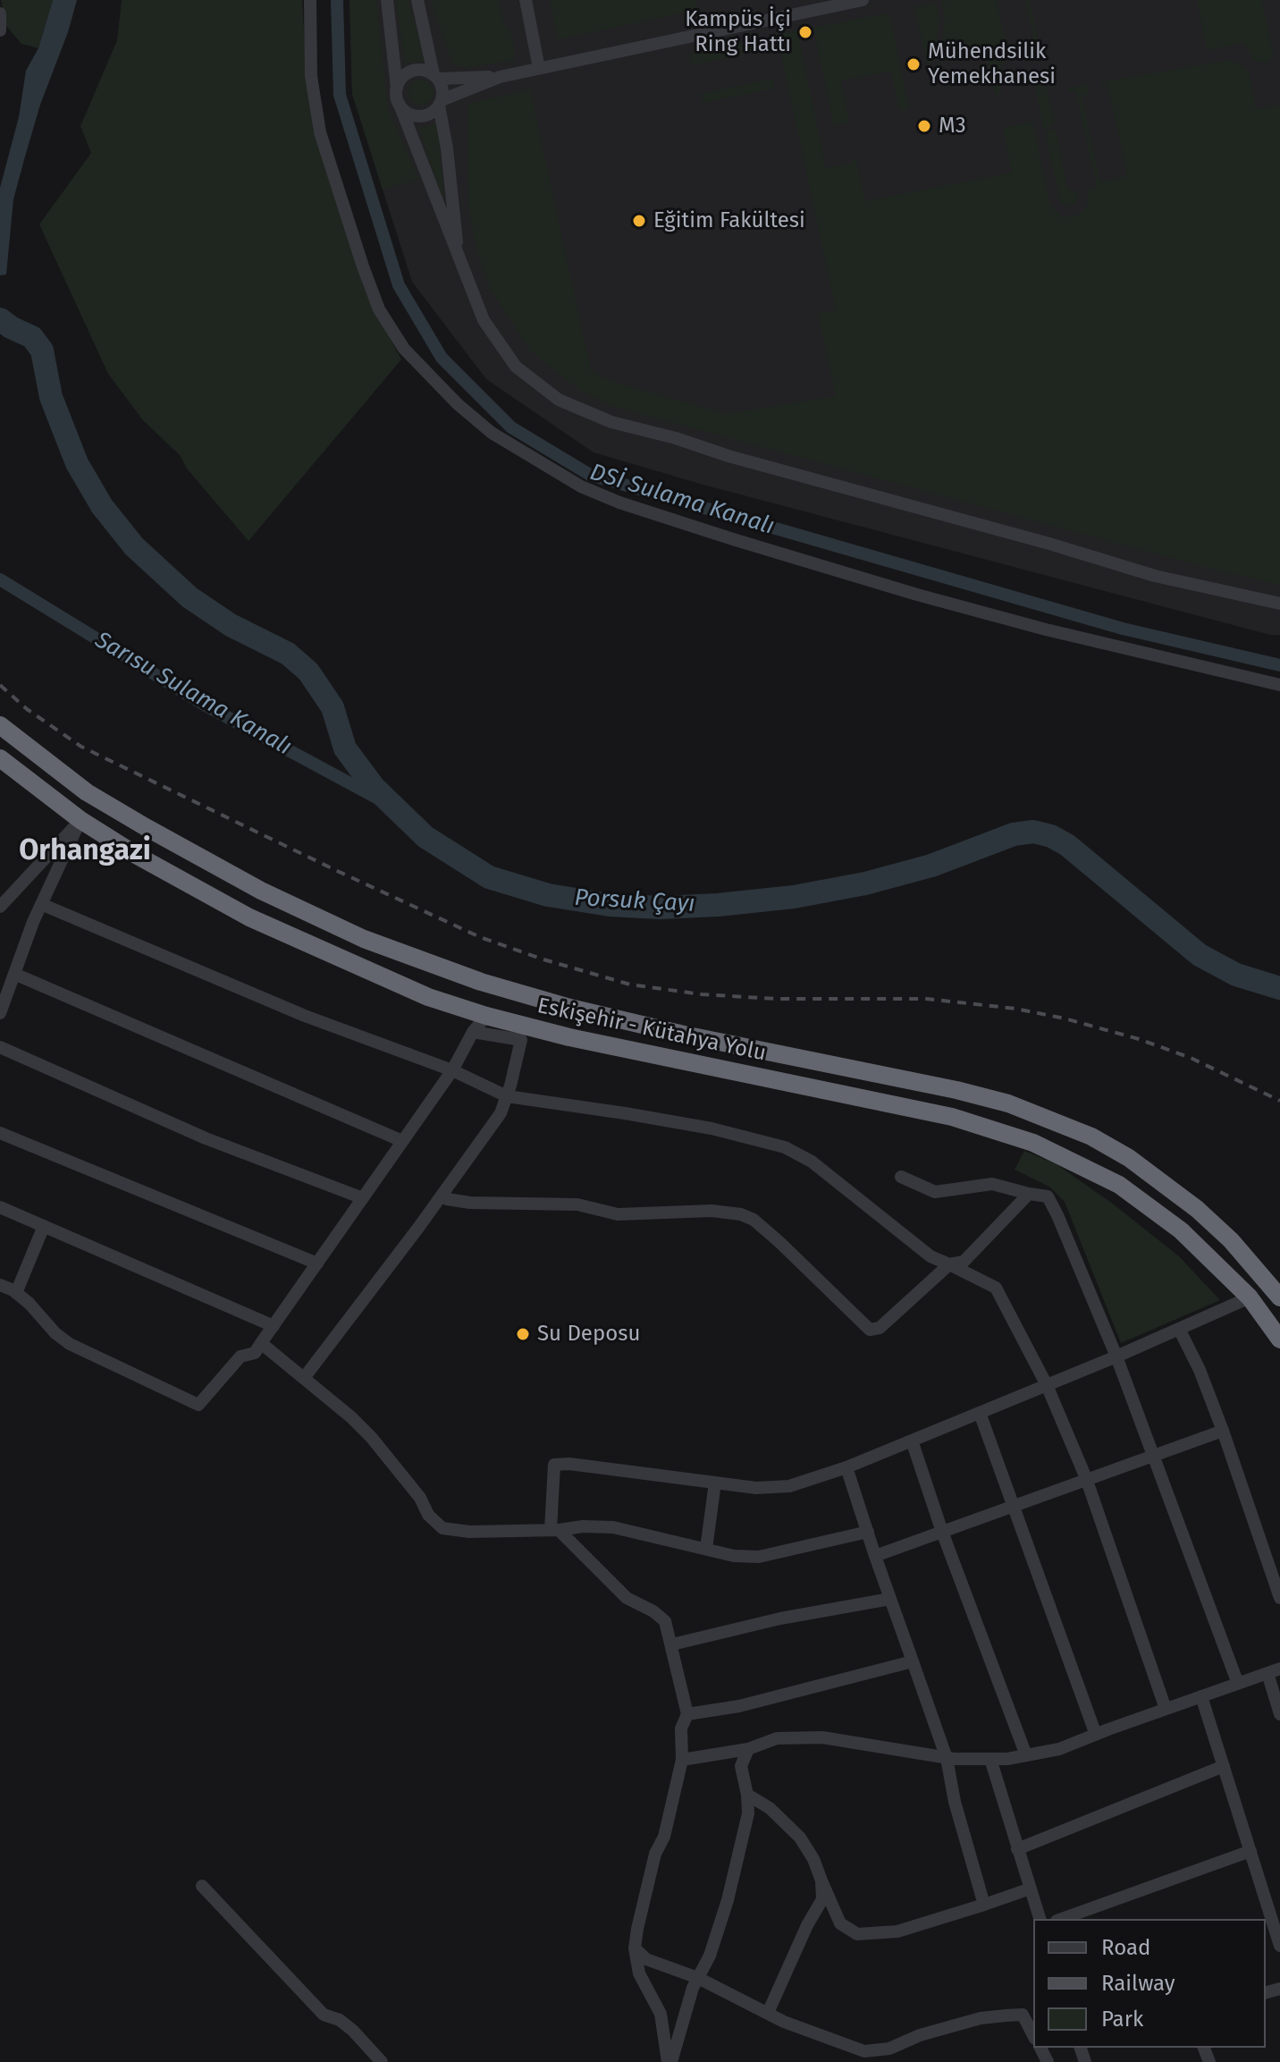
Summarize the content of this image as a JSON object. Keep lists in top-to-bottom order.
{
  "streets": {
    "highway": ["Eskişehir - Kütahya Yolu"]
  },
  "districts": ["Orhangazi"],
  "water": ["DSİ Sulama Kanalı", "Sarısu Sulama Kanalı", "Porsuk Çayı"],
  "places": [
    "Kampüs İçi Ring Hattı",
    "Mühendsilik Yemekhanesi",
    "M3",
    "Eğitim Fakültesi",
    "Su Deposu"
  ],
  "legend": ["Road", "Railway", "Park"]
}
